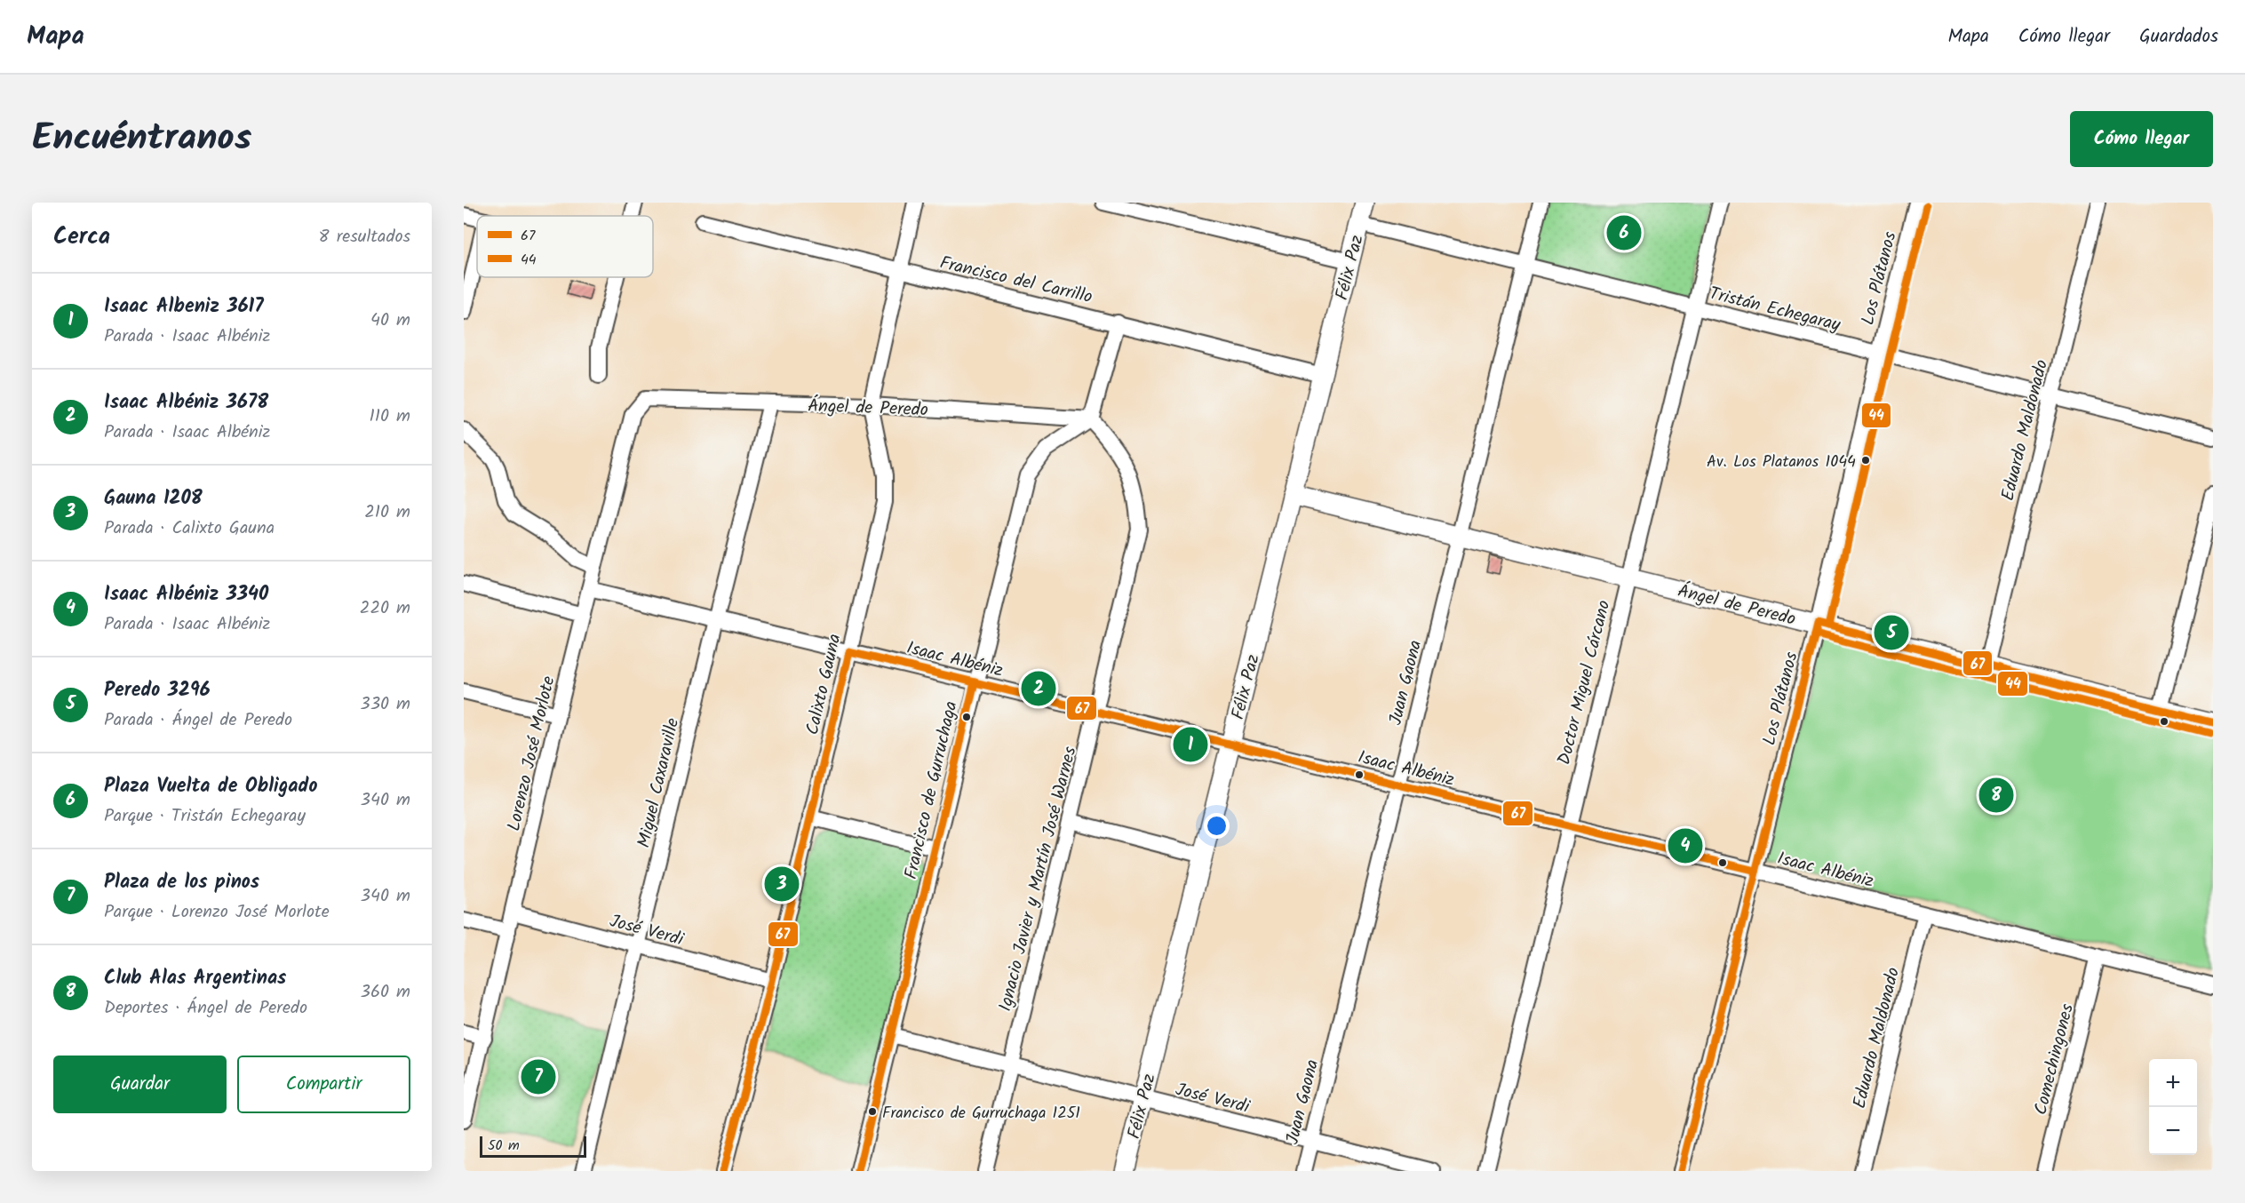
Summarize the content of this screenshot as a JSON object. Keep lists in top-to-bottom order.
{
  "streets": {
    "main road": ["Félix Paz", "Ángel de Peredo"],
    "street": [
      "Los Plátanos",
      "Francisco del Carrillo",
      "Tristán Echegaray",
      "Eduardo Maldonado",
      "Isaac Albéniz",
      "Juan Gaona",
      "Doctor Miguel Cárcano",
      "Calixto Gauna",
      "Lorenzo José Morlote",
      "Miguel Caxaraville",
      "Francisco de Gurruchaga",
      "Ignacio Javier y Martín José Warnes",
      "José Verdi",
      "Comechingones"
    ]
  },
  "crossings": [
    ["Félix Paz", "Francisco del Carrillo"],
    ["Félix Paz", "Tristán Echegaray"],
    ["Félix Paz", "Ángel de Peredo"],
    ["Félix Paz", "Isaac Albéniz"],
    ["Félix Paz", "José Verdi"],
    ["Los Plátanos", "Tristán Echegaray"],
    ["Los Plátanos", "Ángel de Peredo"],
    ["Los Plátanos", "Isaac Albéniz"],
    ["Francisco del Carrillo", "Calixto Gauna"],
    ["Tristán Echegaray", "Eduardo Maldonado"],
    ["Tristán Echegaray", "Juan Gaona"],
    ["Tristán Echegaray", "Doctor Miguel Cárcano"],
    ["Ángel de Peredo", "Eduardo Maldonado"],
    ["Ángel de Peredo", "Juan Gaona"],
    ["Ángel de Peredo", "Doctor Miguel Cárcano"],
    ["Ángel de Peredo", "Calixto Gauna"],
    ["Ángel de Peredo", "Lorenzo José Morlote"],
    ["Ángel de Peredo", "Miguel Caxaraville"],
    ["Ángel de Peredo", "Francisco de Gurruchaga"],
    ["Ángel de Peredo", "Ignacio Javier y Martín José Warnes"],
    ["Eduardo Maldonado", "Isaac Albéniz"],
    ["Isaac Albéniz", "Juan Gaona"],
    ["Isaac Albéniz", "Doctor Miguel Cárcano"],
    ["Isaac Albéniz", "Calixto Gauna"],
    ["Isaac Albéniz", "Lorenzo José Morlote"],
    ["Isaac Albéniz", "Miguel Caxaraville"],
    ["Isaac Albéniz", "Francisco de Gurruchaga"],
    ["Isaac Albéniz", "Ignacio Javier y Martín José Warnes"],
    ["Isaac Albéniz", "Comechingones"],
    ["Juan Gaona", "José Verdi"],
    ["Calixto Gauna", "José Verdi"],
    ["Lorenzo José Morlote", "José Verdi"],
    ["Miguel Caxaraville", "José Verdi"],
    ["Francisco de Gurruchaga", "Ignacio Javier y Martín José Warnes"],
    ["Francisco de Gurruchaga", "José Verdi"],
    ["Ignacio Javier y Martín José Warnes", "José Verdi"]
  ],
  "places": ["Av. Los Platanos 1044", "Francisco de Gurruchaga 1251"],
  "lines": ["transit line 44", "transit line 67"],
  "legend": ["67", "44"],
  "scale_bar": "50 m",
  "page": {
    "header": "Mapa",
    "nav": ["Mapa", "Cómo llegar", "Guardados"],
    "title": "Encuéntranos",
    "buttons": [
      "Cómo llegar",
      ["Guardar", "Compartir"]
    ],
    "heading": ["Cerca", "8 resultados"],
    "pins": [
      "6",
      "5",
      "2",
      "1",
      "8",
      "4",
      "3",
      "7"
    ],
    "list": [
      {
        "mark": "1",
        "name": "Isaac Albeniz 3617",
        "note": "Parada · Isaac Albéniz",
        "value": "40 m"
      },
      {
        "mark": "2",
        "name": "Isaac Albéniz 3678",
        "note": "Parada · Isaac Albéniz",
        "value": "110 m"
      },
      {
        "mark": "3",
        "name": "Gauna 1208",
        "note": "Parada · Calixto Gauna",
        "value": "210 m"
      },
      {
        "mark": "4",
        "name": "Isaac Albéniz 3340",
        "note": "Parada · Isaac Albéniz",
        "value": "220 m"
      },
      {
        "mark": "5",
        "name": "Peredo 3296",
        "note": "Parada · Ángel de Peredo",
        "value": "330 m"
      },
      {
        "mark": "6",
        "name": "Plaza Vuelta de Obligado",
        "note": "Parque · Tristán Echegaray",
        "value": "340 m"
      },
      {
        "mark": "7",
        "name": "Plaza de los pinos",
        "note": "Parque · Lorenzo José Morlote",
        "value": "340 m"
      },
      {
        "mark": "8",
        "name": "Club Alas Argentinas",
        "note": "Deportes · Ángel de Peredo",
        "value": "360 m"
      }
    ],
    "map_buttons": ["+", "−"],
    "scale": "50 m"
  }
}
